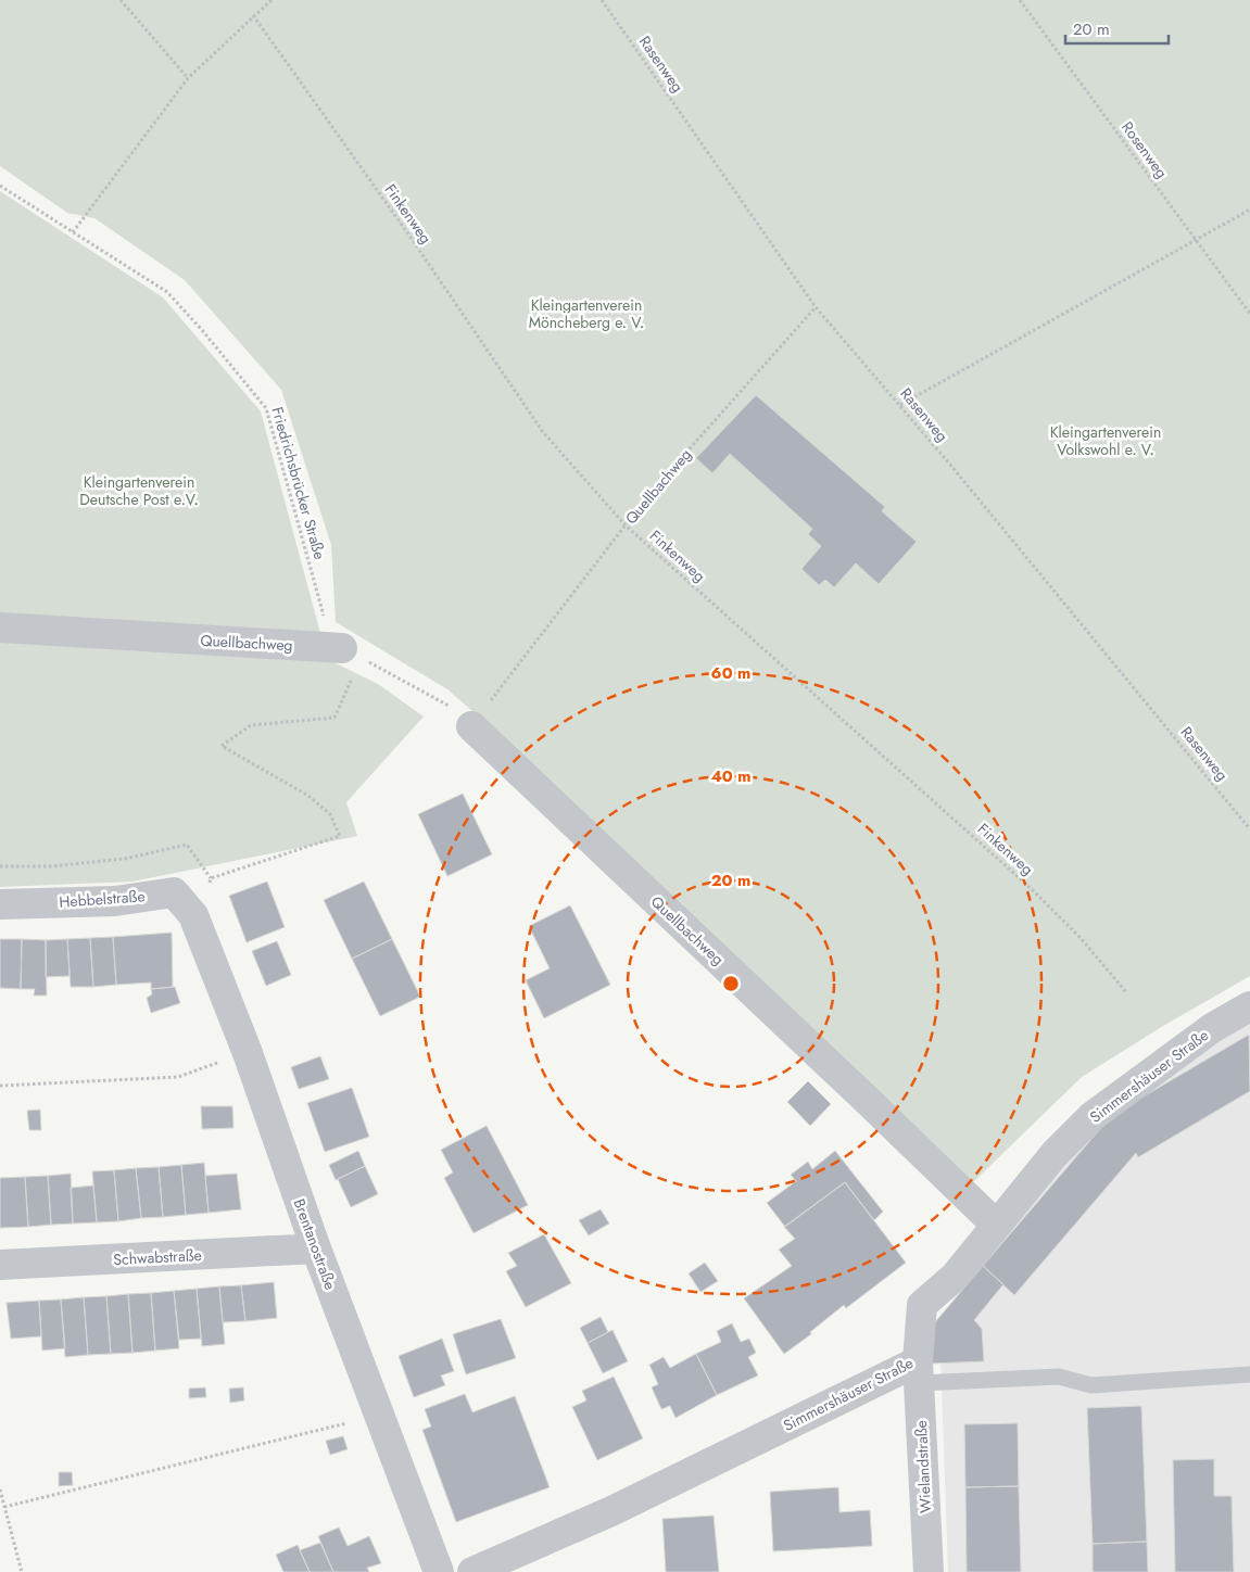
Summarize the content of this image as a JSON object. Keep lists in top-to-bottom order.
{
  "streets": {
    "street": [
      "Quellbachweg",
      "Hebbelstraße",
      "Simmershäuser Straße",
      "Brentanostraße",
      "Schwabstraße",
      "Wielandstraße"
    ],
    "path": [
      "Rasenweg",
      "Rosenweg",
      "Finkenweg",
      "Friedrichsbrücker Straße"
    ]
  },
  "crossings": [
    ["Rasenweg", "Quellbachweg"],
    ["Finkenweg", "Quellbachweg"],
    ["Friedrichsbrücker Straße", "Quellbachweg"],
    ["Quellbachweg", "Simmershäuser Straße"],
    ["Hebbelstraße", "Brentanostraße"],
    ["Simmershäuser Straße", "Wielandstraße"],
    ["Brentanostraße", "Schwabstraße"]
  ],
  "parks": ["Kleingartenverein Möncheberg e. V.", "Kleingartenverein Volkswohl e. V.", "Kleingartenverein Deutsche Post e.V."],
  "scale_bar": "20 m",
  "rings": ["60 m", "40 m", "20 m"]
}
